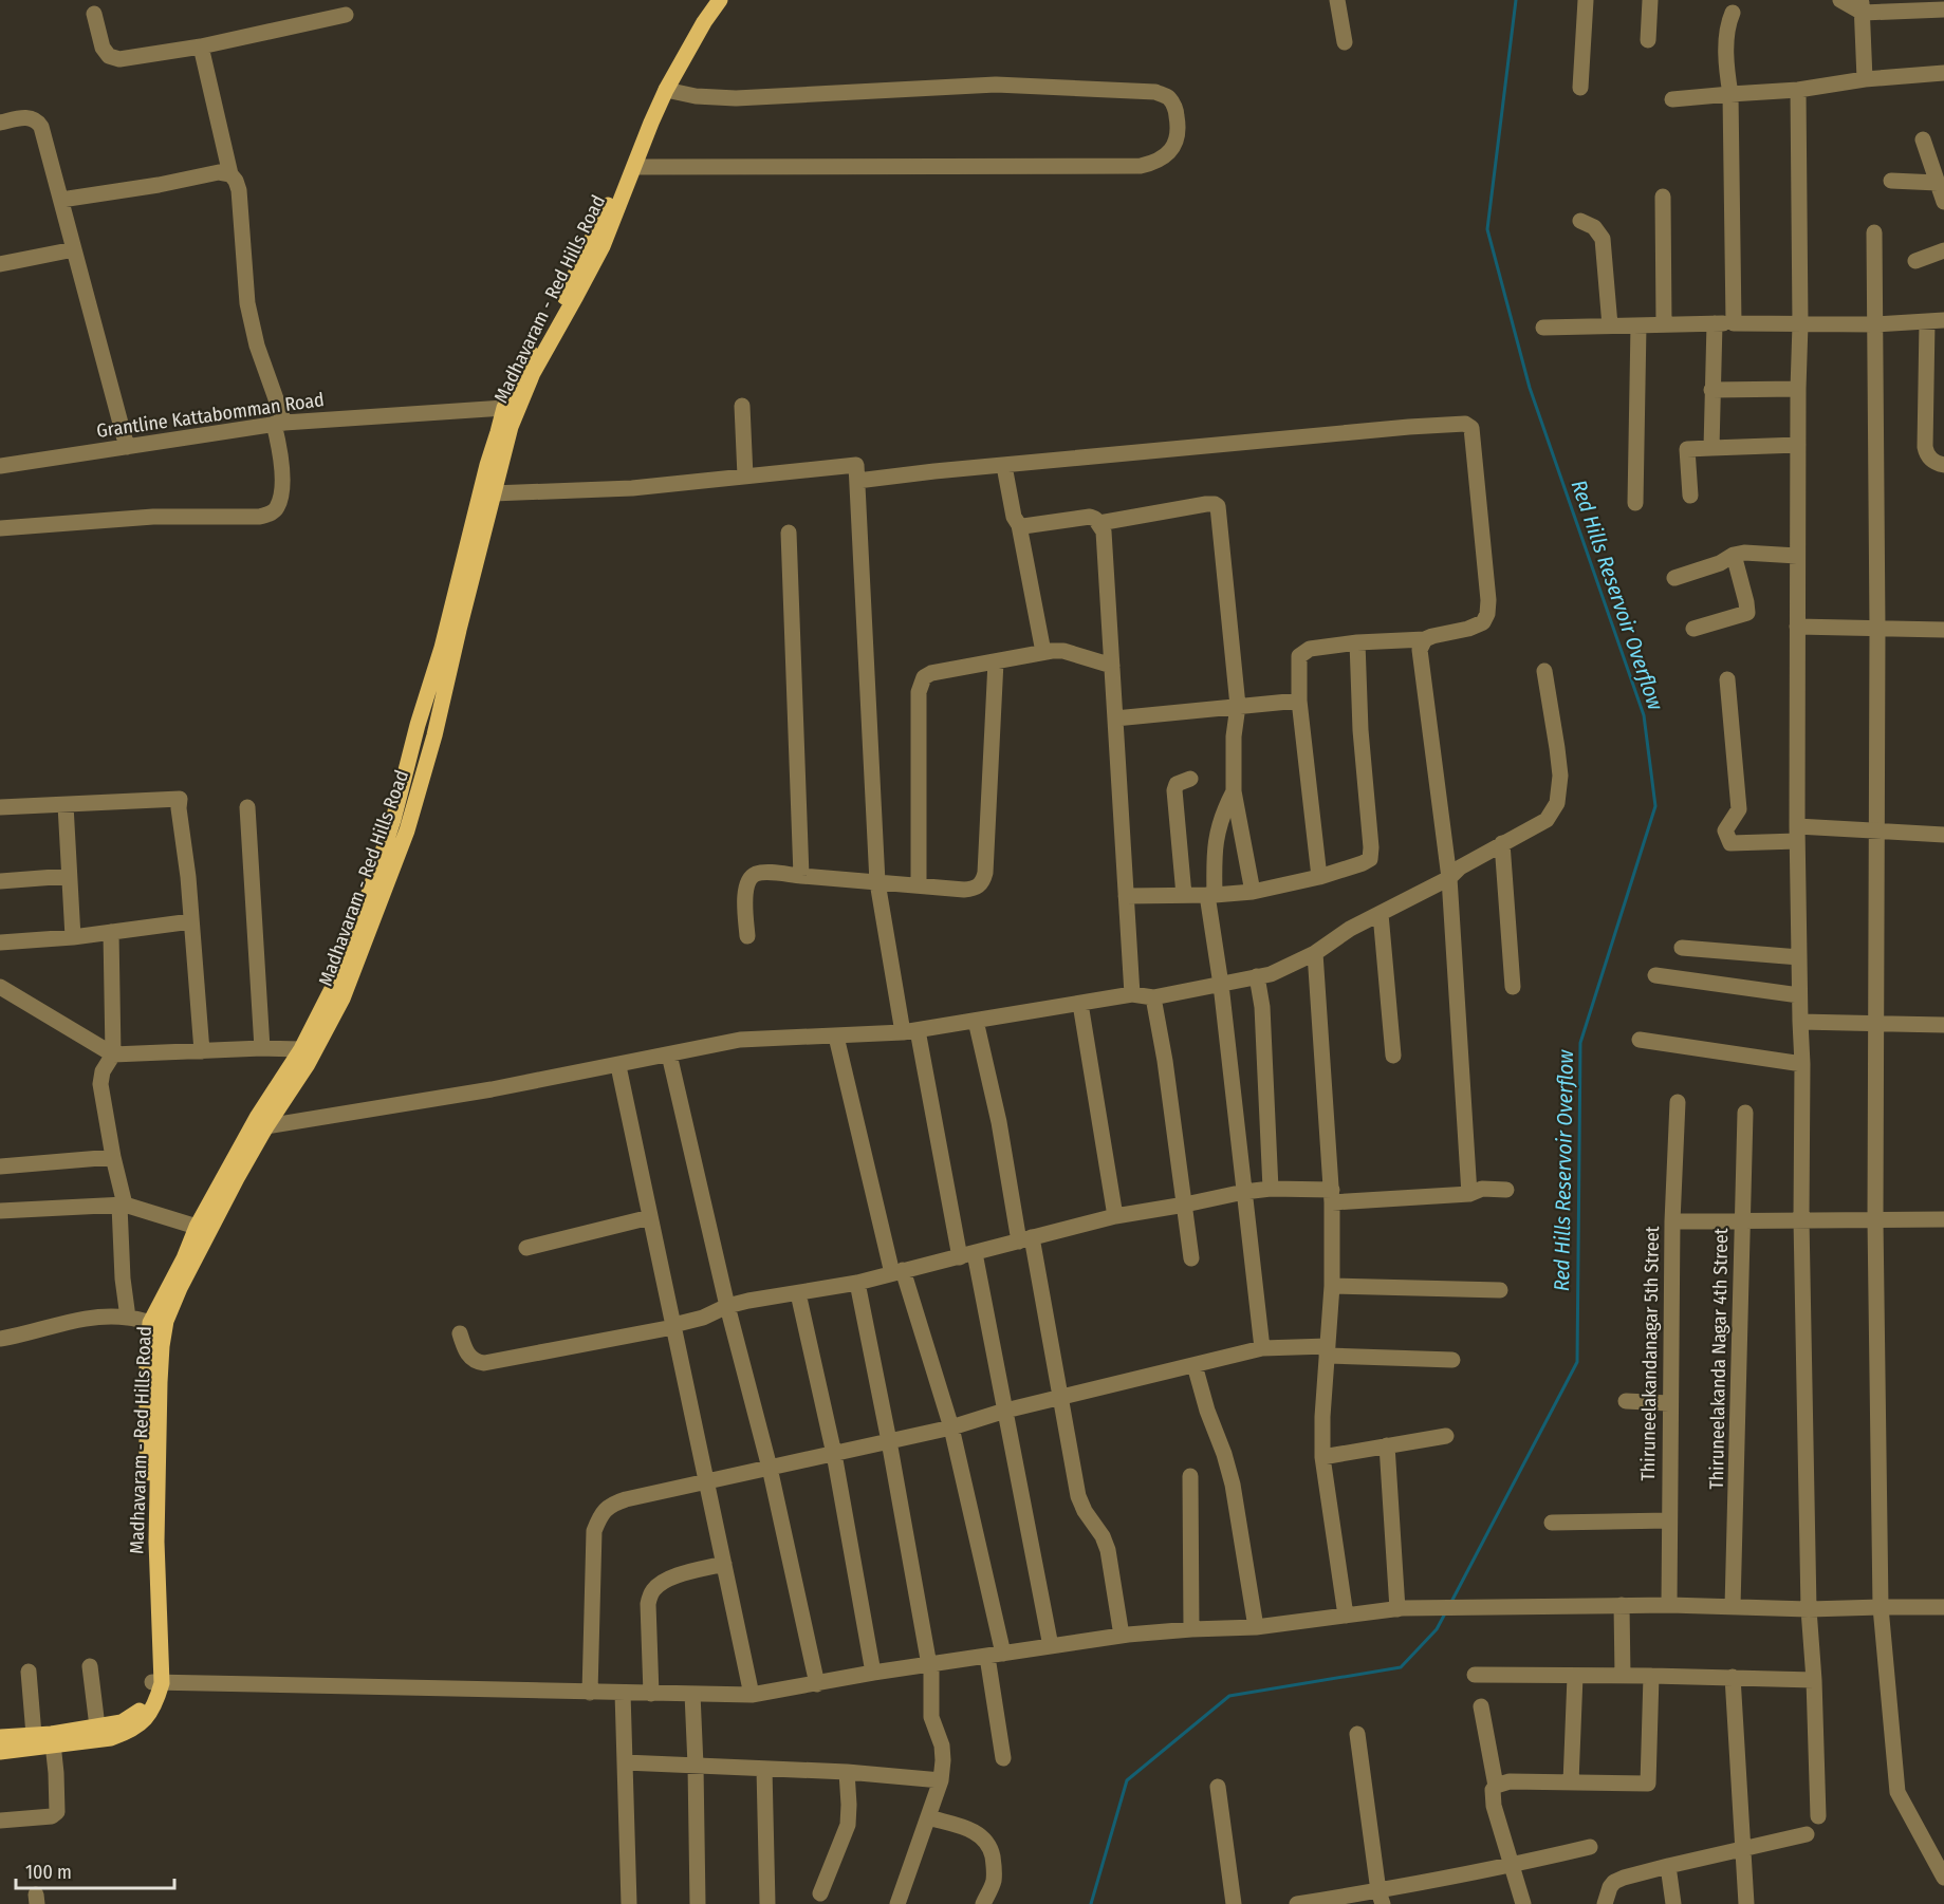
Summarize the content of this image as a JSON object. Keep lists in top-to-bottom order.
{
  "streets": {
    "main road": ["Madhavaram - Red Hills Road"],
    "street": ["Grantline Kattabomman Road", "Thiruneelakandanagar 5th Street", "Thiruneelakanda Nagar 4th Street"]
  },
  "crossings": [
    ["Madhavaram - Red Hills Road", "Grantline Kattabomman Road"]
  ],
  "water": ["Red Hills Reservoir Overflow"],
  "scale_bar": "100 m"
}
